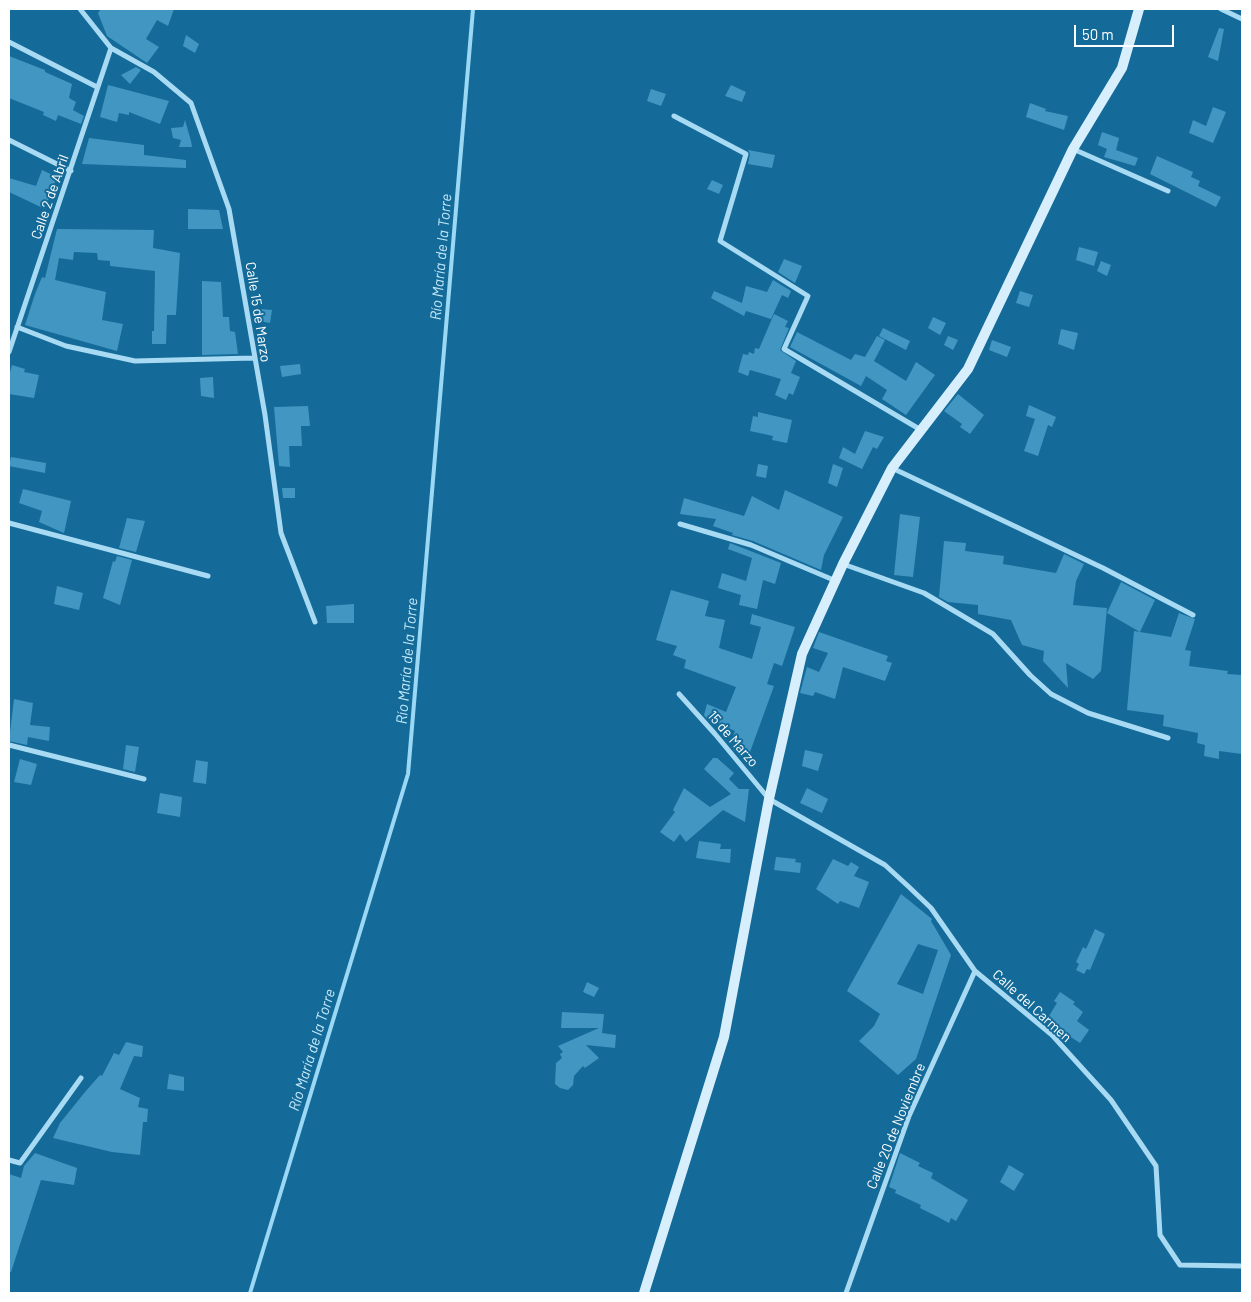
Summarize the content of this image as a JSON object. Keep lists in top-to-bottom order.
{
  "streets": {
    "street": [
      "Calle 2 de Abril",
      "Calle 15 de Marzo",
      "15 de Marzo",
      "Calle del Carmen",
      "Calle 20 de Noviembre"
    ]
  },
  "crossings": [
    ["Calle 2 de Abril", "Calle 15 de Marzo"],
    ["15 de Marzo", "Calle del Carmen"],
    ["Calle del Carmen", "Calle 20 de Noviembre"]
  ],
  "water": ["Río María de la Torre"],
  "scale_bar": "50 m"
}
